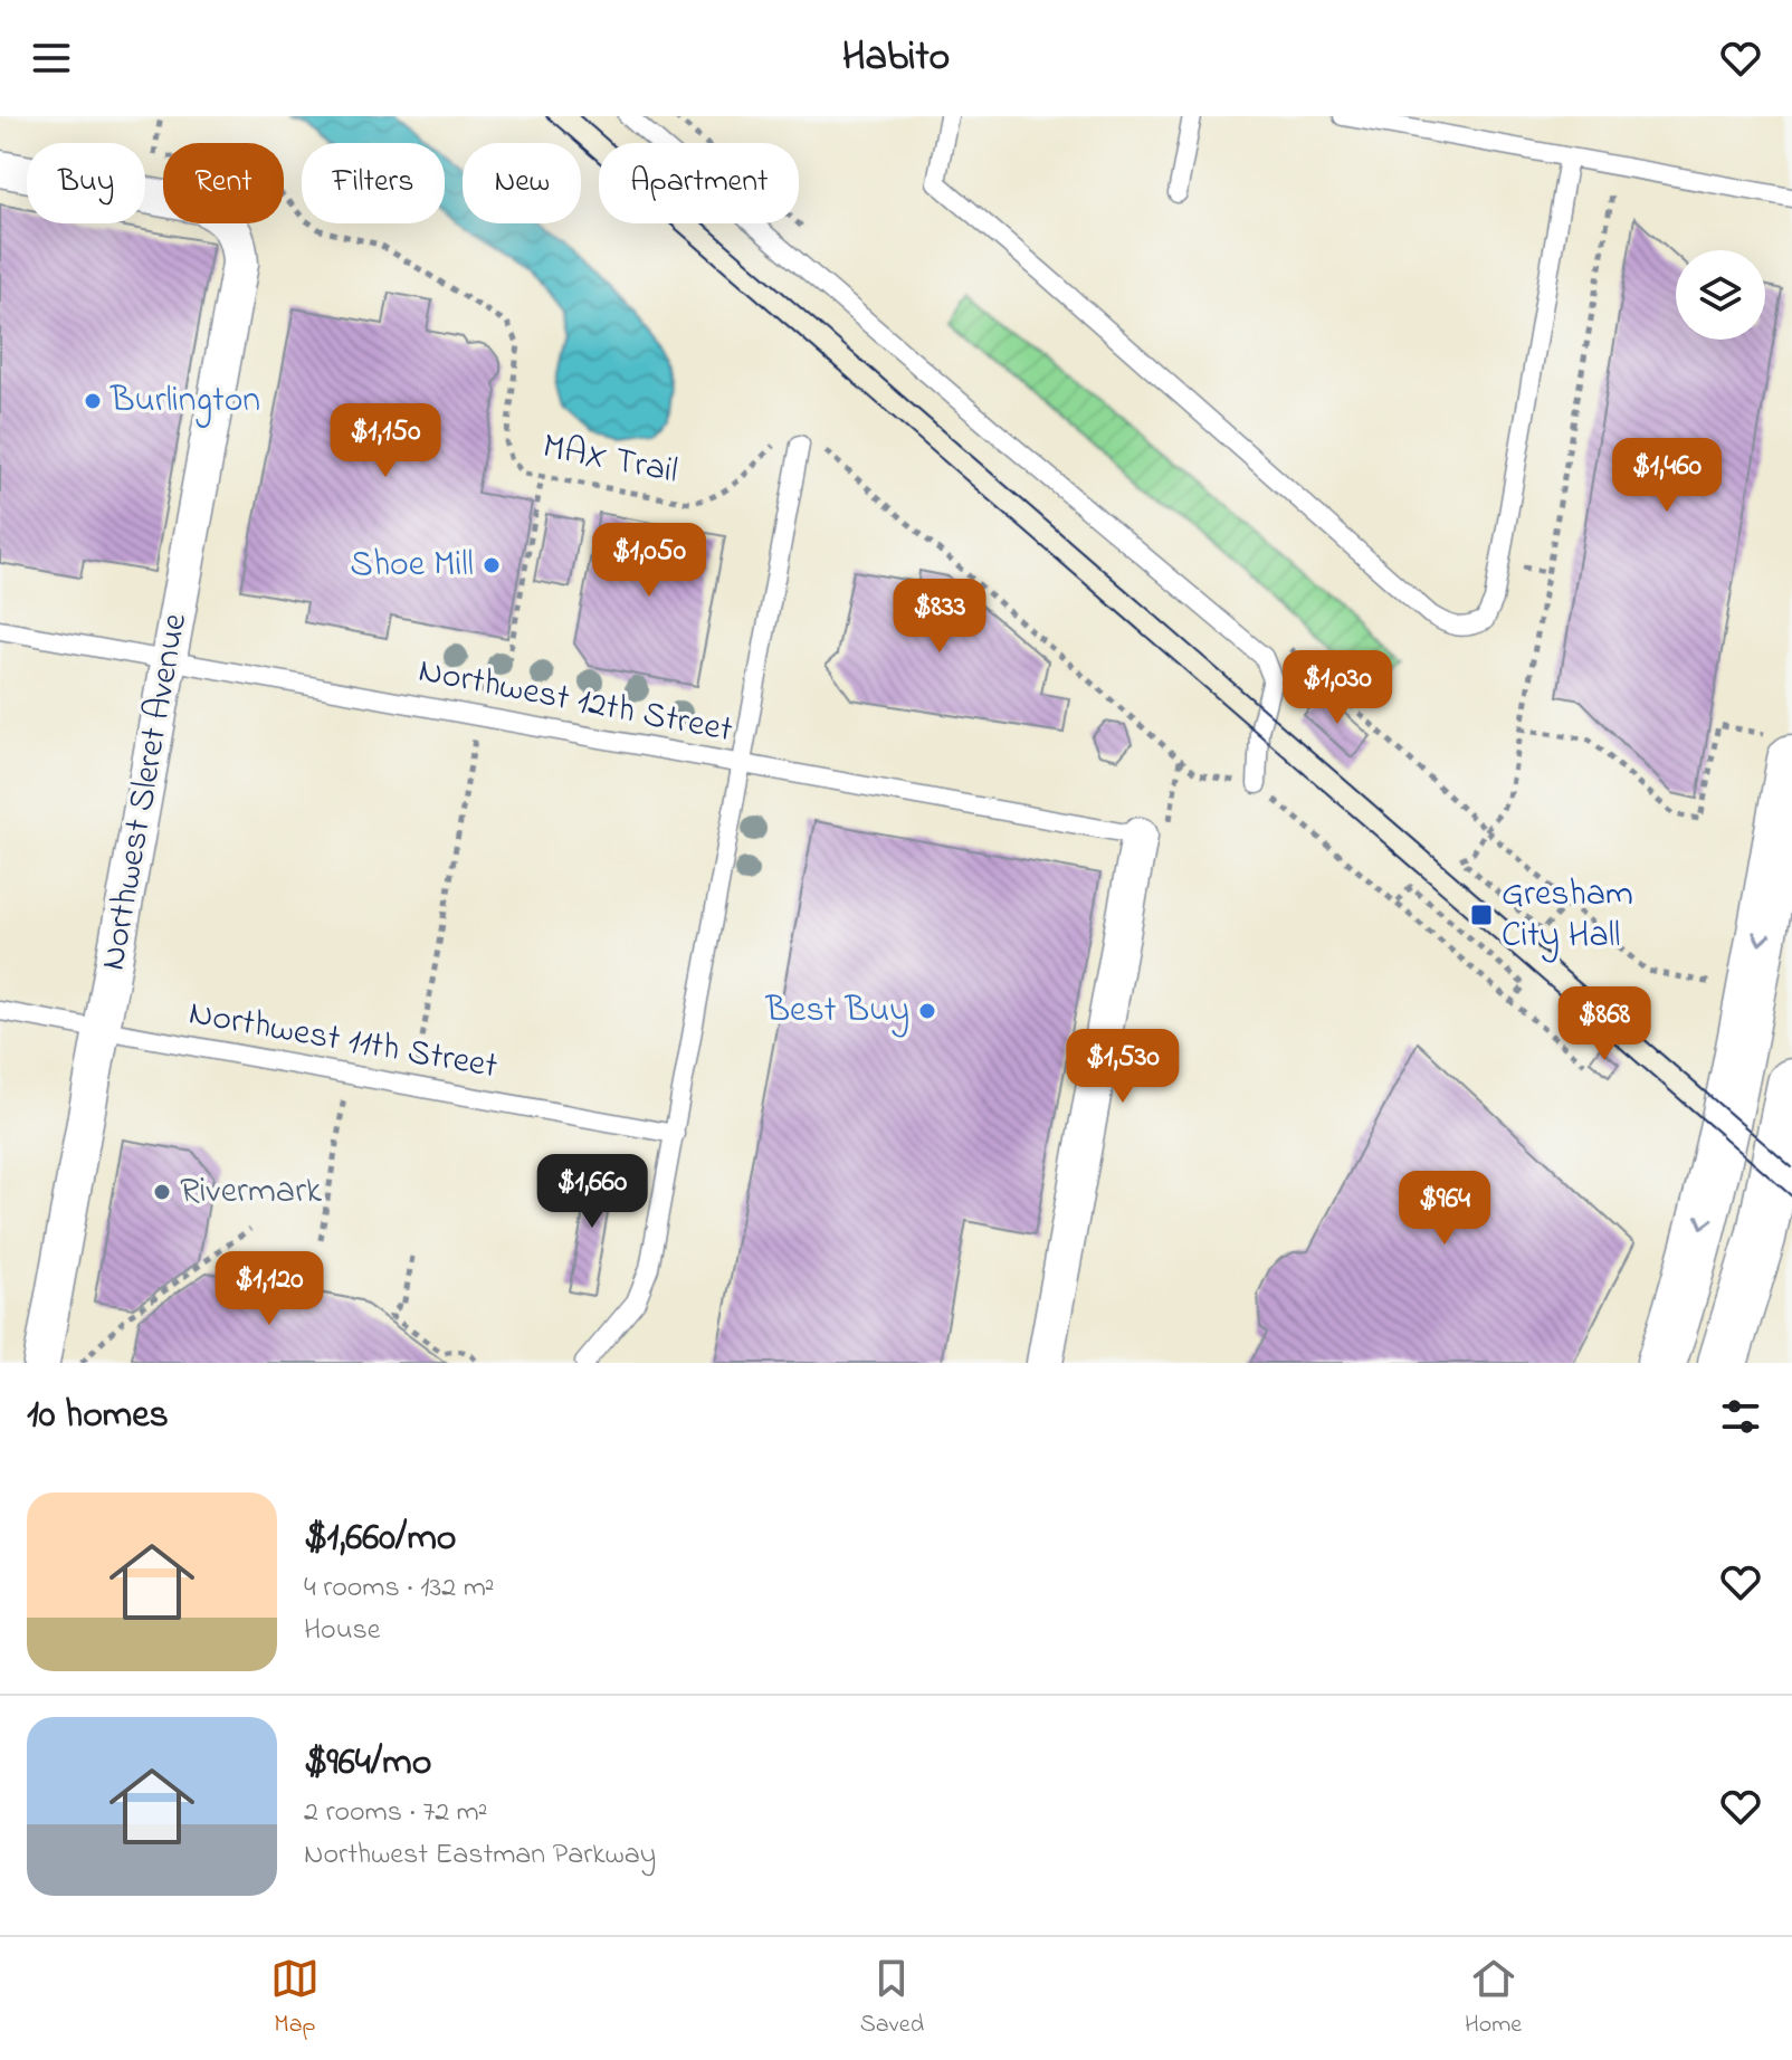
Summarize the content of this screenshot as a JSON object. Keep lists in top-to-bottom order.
{
  "streets": {
    "street": ["Northwest Sleret Avenue"],
    "lane": ["Northwest 12th Street", "Northwest 11th Street"],
    "path": ["MAX Trail"]
  },
  "crossings": [
    ["Northwest 12th Street", "Northwest Sleret Avenue"],
    ["Northwest Sleret Avenue", "Northwest 11th Street"]
  ],
  "places": {
    "other": [
      "Burlington",
      "Shoe Mill",
      "Best Buy",
      "Rivermark"
    ],
    "transit": ["Gresham City Hall"]
  },
  "page": {
    "header": "Habito",
    "chip": [
      "Buy",
      "Rent",
      "Filters",
      "New",
      "Apartment"
    ],
    "price": [
      "$1,150",
      "$1,460",
      "$1,050",
      "$833",
      "$1,030",
      "$868",
      "$1,530",
      "$1,660",
      "$964",
      "$1,120"
    ],
    "heading": "10 homes",
    "list": [
      {
        "name": "$1,660/mo",
        "note": "4 rooms · 132 m² · House"
      },
      {
        "name": "$964/mo",
        "note": "2 rooms · 72 m² · Northwest Eastman Parkway"
      }
    ],
    "tabs": ["Map", "Saved", "Home"]
  }
}
